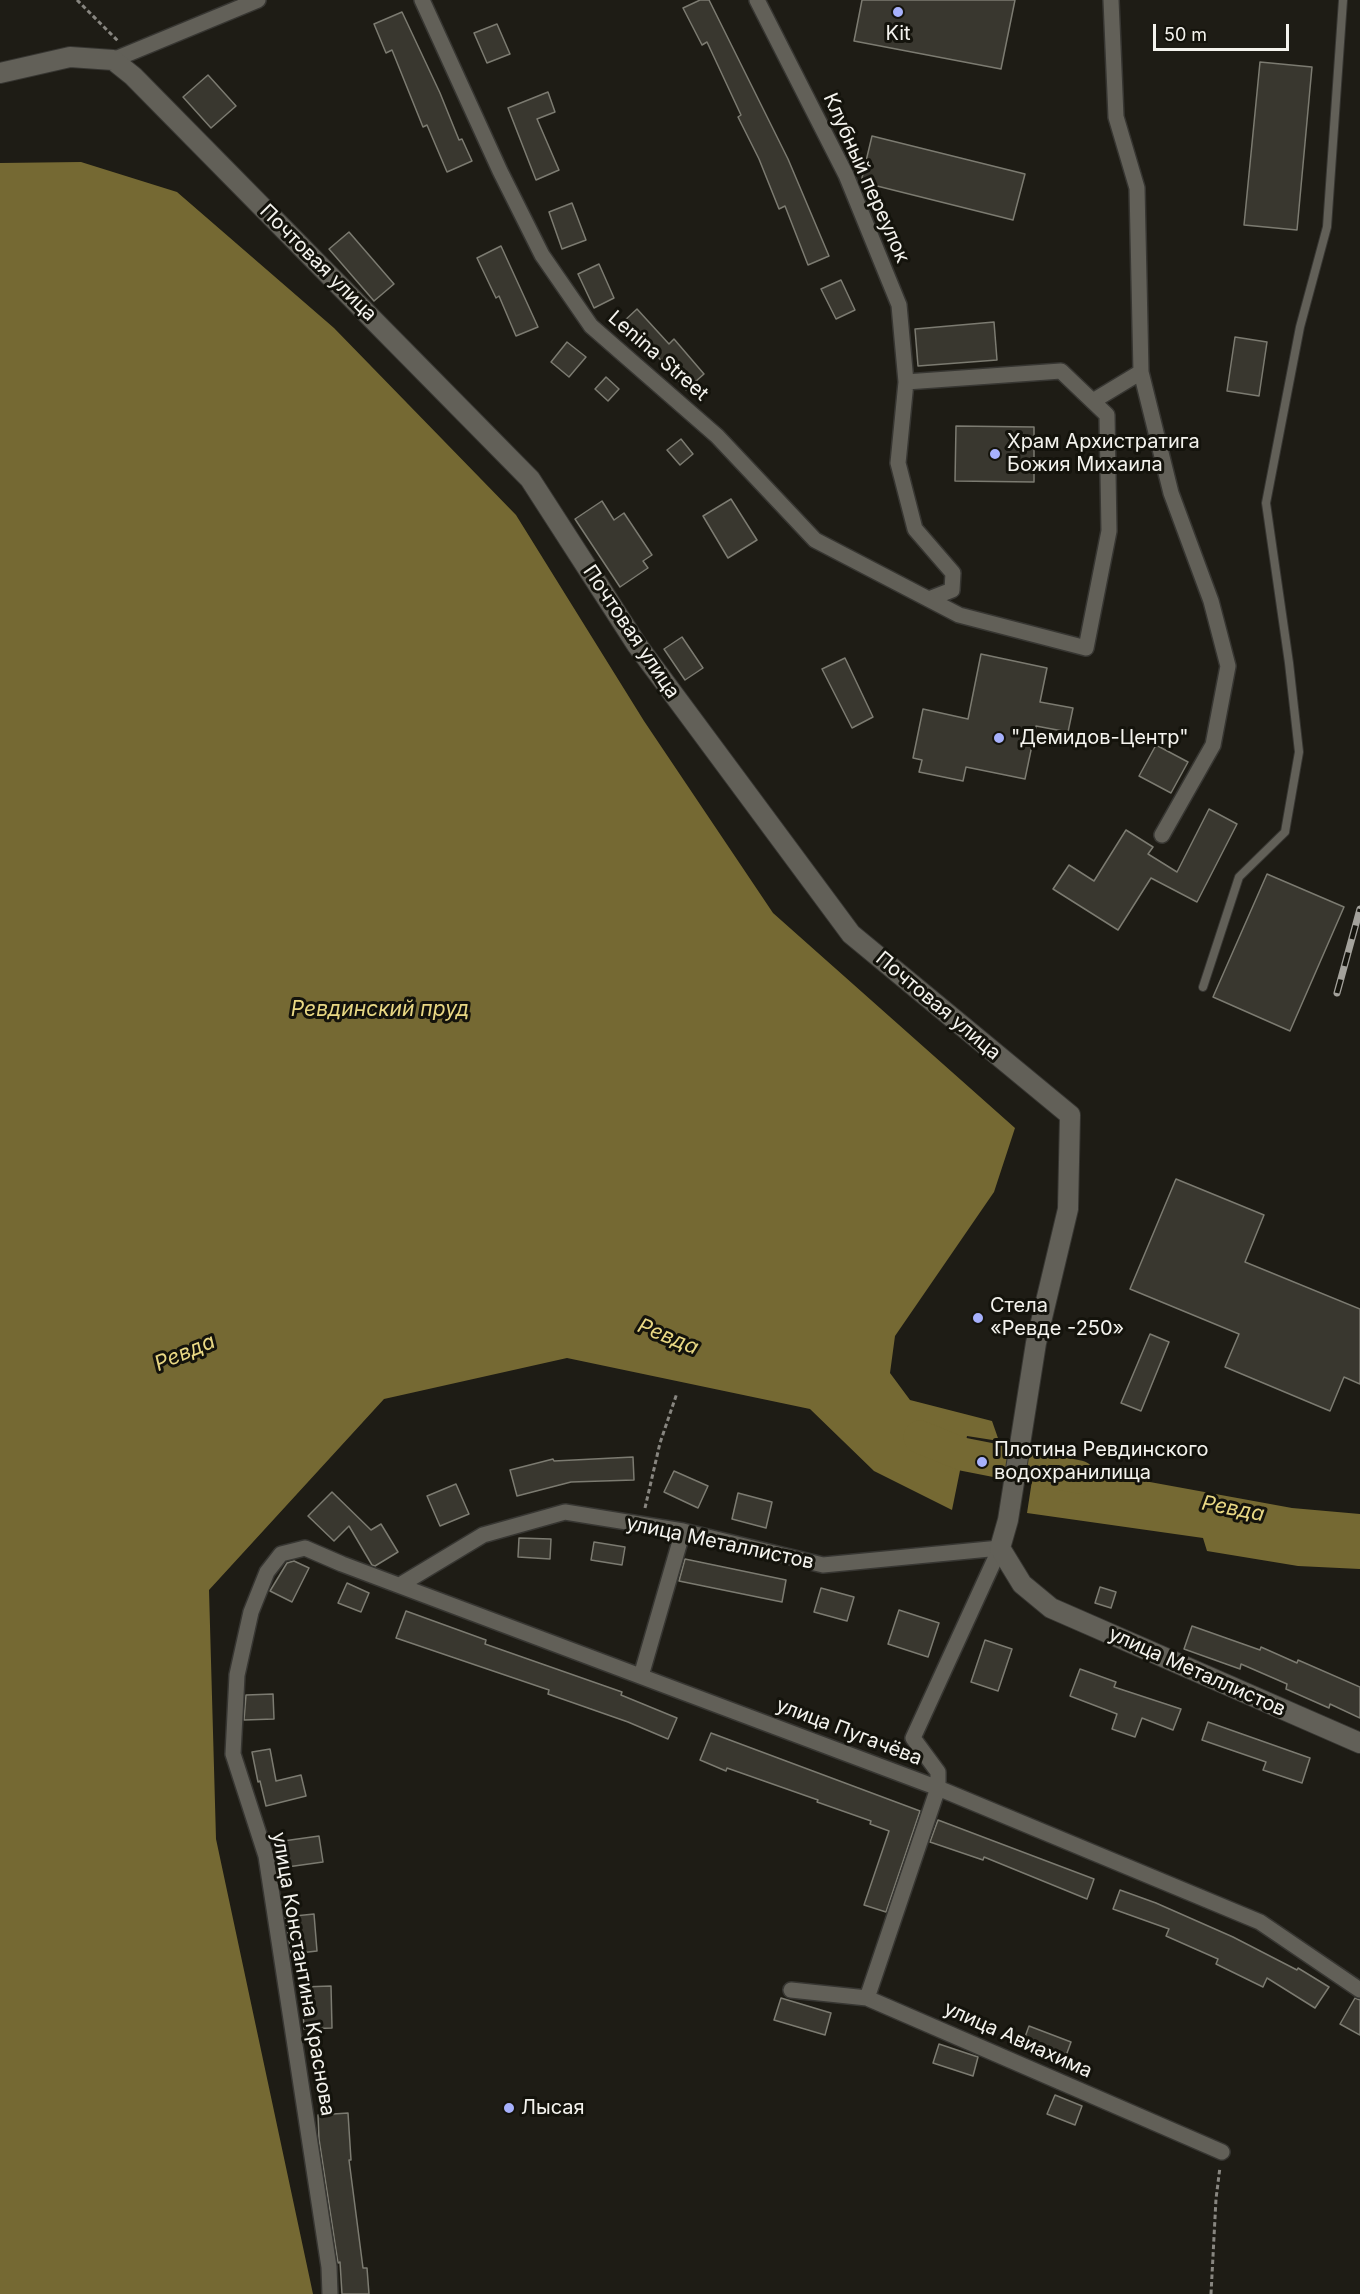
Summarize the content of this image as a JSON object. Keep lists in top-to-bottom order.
{
  "streets": {
    "street": [
      "Клубный переулок",
      "Почтовая улица",
      "Lenina Street",
      "улица Металлистов",
      "улица Пугачёва",
      "улица Константина Краснова",
      "улица Авиахима"
    ]
  },
  "crossings": [
    ["Клубный переулок", "Lenina Street"],
    ["Почтовая улица", "улица Металлистов"],
    ["улица Металлистов", "улица Пугачёва"],
    ["улица Пугачёва", "улица Константина Краснова"]
  ],
  "water": ["Ревдинский пруд", "Ревда"],
  "places": [
    "Kit",
    "Храм Архистратига Божия Михаила",
    "\"Демидов-Центр\"",
    "Стела «Ревде -250»",
    "Плотина Ревдинского водохранилища",
    "Лысая"
  ],
  "scale_bar": "50 m"
}
